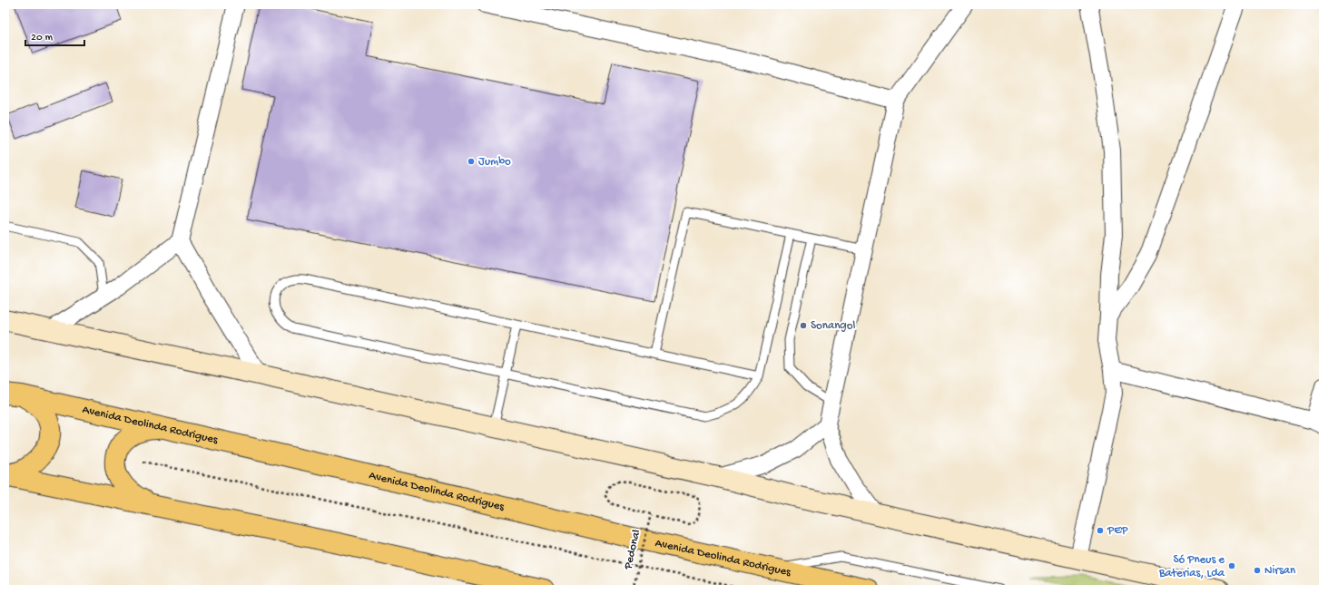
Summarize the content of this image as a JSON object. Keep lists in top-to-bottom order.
{
  "streets": {
    "highway": ["Avenida Deolinda Rodrigues"],
    "path": ["Pedonal"]
  },
  "places": [
    "Jumbo",
    "Sonangol",
    "PEP",
    "Só Pneus e Baterias, Lda",
    "Nirsan"
  ],
  "scale_bar": "20 m"
}
